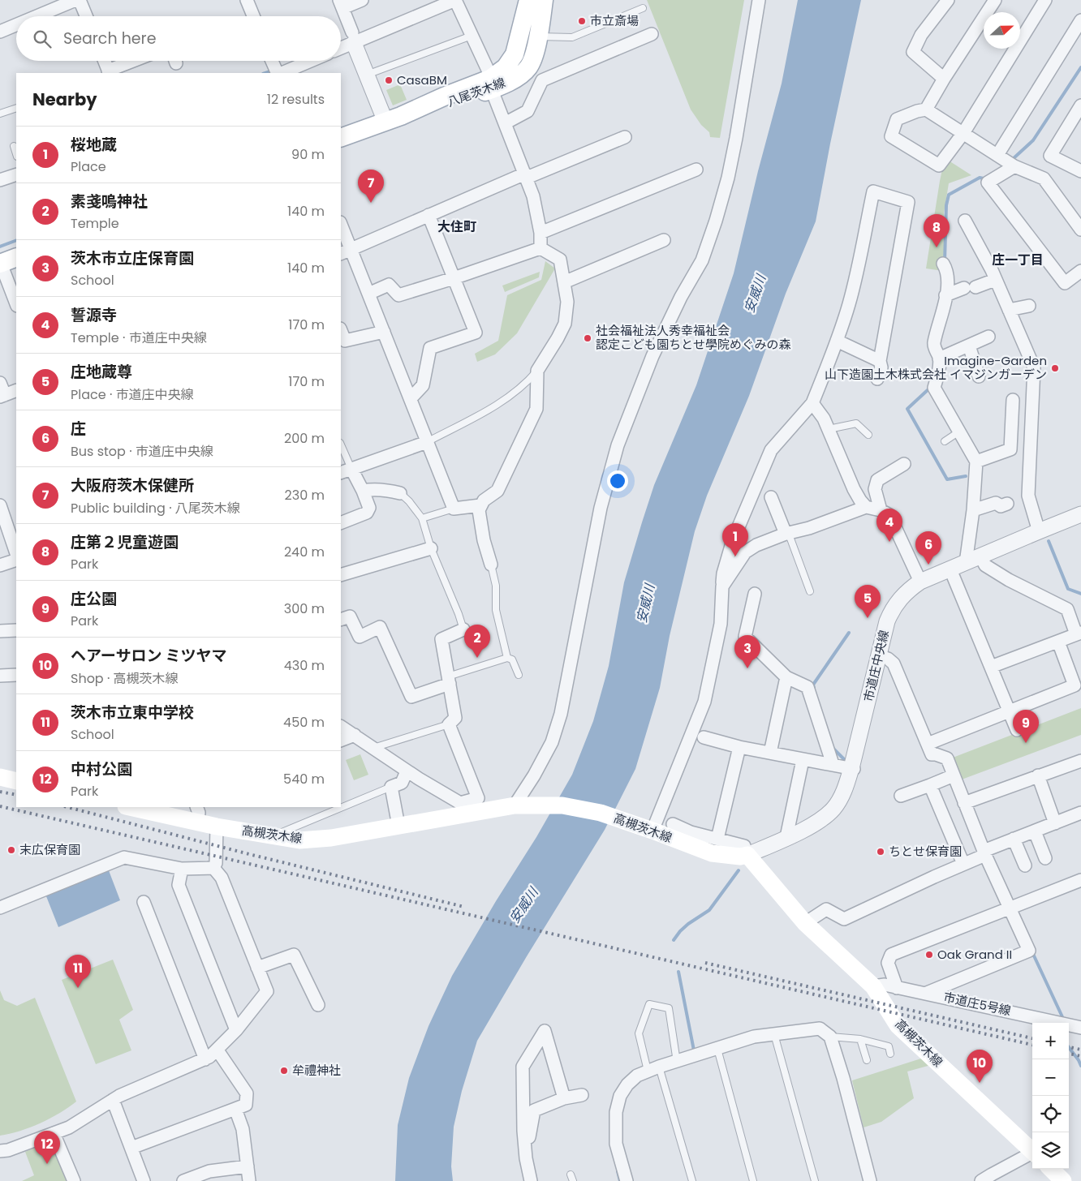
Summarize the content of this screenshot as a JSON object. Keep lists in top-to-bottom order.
{
  "streets": {
    "main road": ["八尾茨木線", "高槻茨木線"],
    "street": ["市道庄中央線", "市道庄5号線"]
  },
  "crossings": [
    ["市道庄中央線", "高槻茨木線"],
    ["高槻茨木線", "市道庄5号線"]
  ],
  "districts": ["大住町", "庄一丁目"],
  "water": ["安威川"],
  "places": [
    "市立斎場",
    "CasaBM",
    "社会福祉法人秀幸福祉会 認定こども園ちとせ學院めぐみの森",
    "Imagine-Garden 山下造園土木株式会社 イマジンガーデン",
    "末広保育園",
    "ちとせ保育園",
    "Oak Grand II",
    "牟禮神社"
  ],
  "north": "right",
  "page": {
    "search": "Search here",
    "heading": ["Nearby", "12 results"],
    "list": [
      {
        "mark": "1",
        "name": "桜地蔵",
        "note": "Place",
        "value": "90 m"
      },
      {
        "mark": "2",
        "name": "素戔嗚神社",
        "note": "Temple",
        "value": "140 m"
      },
      {
        "mark": "3",
        "name": "茨木市立庄保育園",
        "note": "School",
        "value": "140 m"
      },
      {
        "mark": "4",
        "name": "誓源寺",
        "note": "Temple · 市道庄中央線",
        "value": "170 m"
      },
      {
        "mark": "5",
        "name": "庄地蔵尊",
        "note": "Place · 市道庄中央線",
        "value": "170 m"
      },
      {
        "mark": "6",
        "name": "庄",
        "note": "Bus stop · 市道庄中央線",
        "value": "200 m"
      },
      {
        "mark": "7",
        "name": "大阪府茨木保健所",
        "note": "Public building · 八尾茨木線",
        "value": "230 m"
      },
      {
        "mark": "8",
        "name": "庄第２児童遊園",
        "note": "Park",
        "value": "240 m"
      },
      {
        "mark": "9",
        "name": "庄公園",
        "note": "Park",
        "value": "300 m"
      },
      {
        "mark": "10",
        "name": "ヘアーサロン ミツヤマ",
        "note": "Shop · 高槻茨木線",
        "value": "430 m"
      },
      {
        "mark": "11",
        "name": "茨木市立東中学校",
        "note": "School",
        "value": "450 m"
      },
      {
        "mark": "12",
        "name": "中村公園",
        "note": "Park",
        "value": "540 m"
      }
    ],
    "pins": [
      "7",
      "8",
      "4",
      "1",
      "6",
      "5",
      "2",
      "3",
      "9",
      "11",
      "10",
      "12"
    ],
    "map_buttons": ["+", "−"]
  }
}
